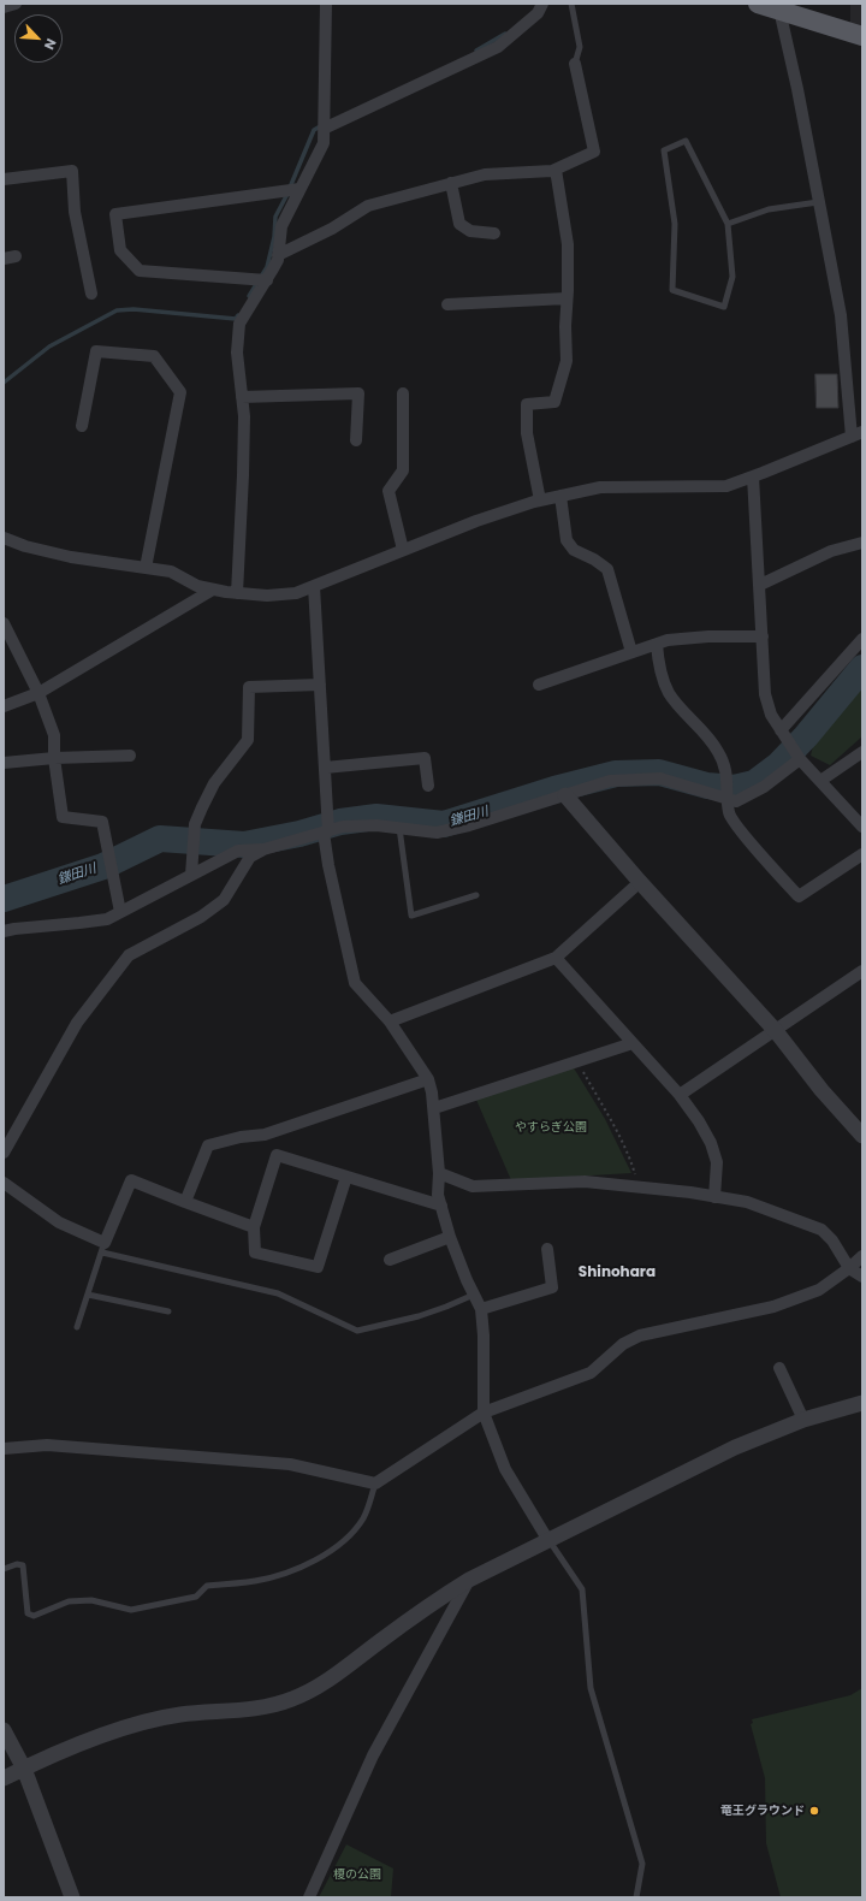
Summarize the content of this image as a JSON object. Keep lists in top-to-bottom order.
{
  "districts": ["Shinohara"],
  "water": ["鎌田川"],
  "parks": ["やすらぎ公園", "榎の公園"],
  "places": ["竜王グラウンド"],
  "north": "bottom right"
}
